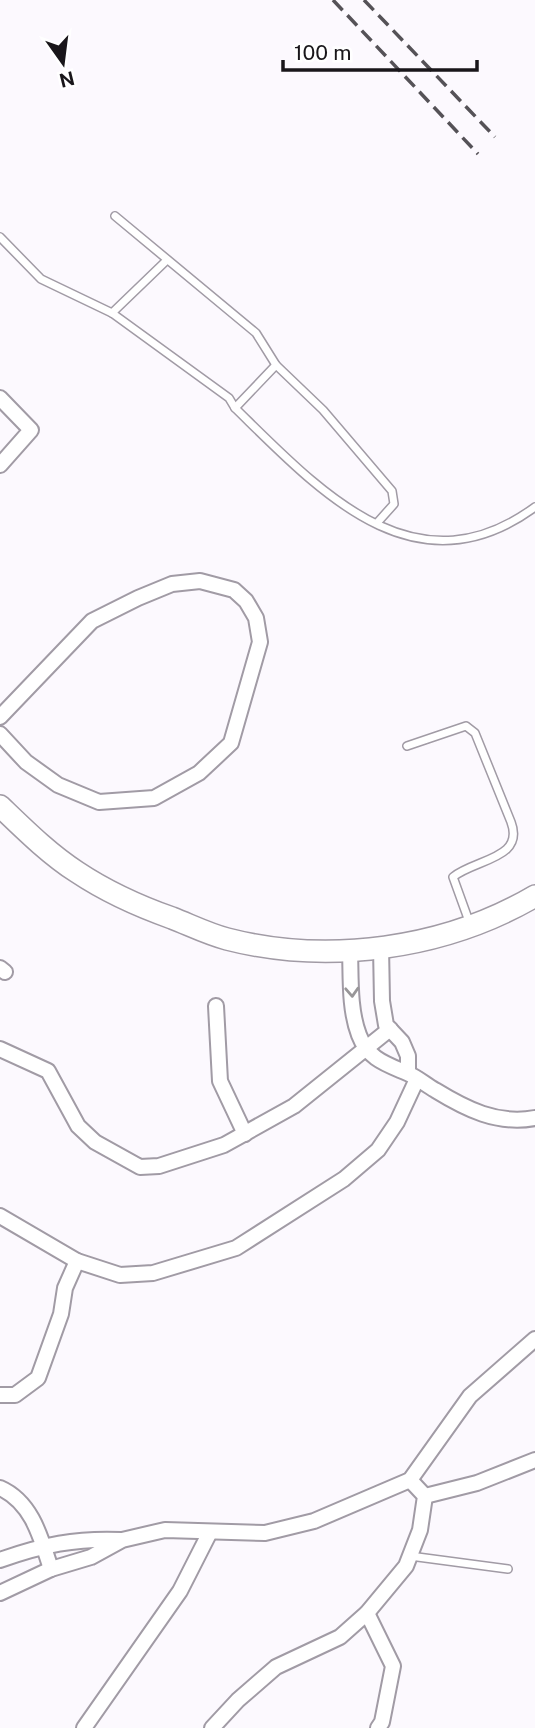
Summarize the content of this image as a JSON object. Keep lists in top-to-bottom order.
{
  "scale_bar": "100 m",
  "north": "bottom"
}
